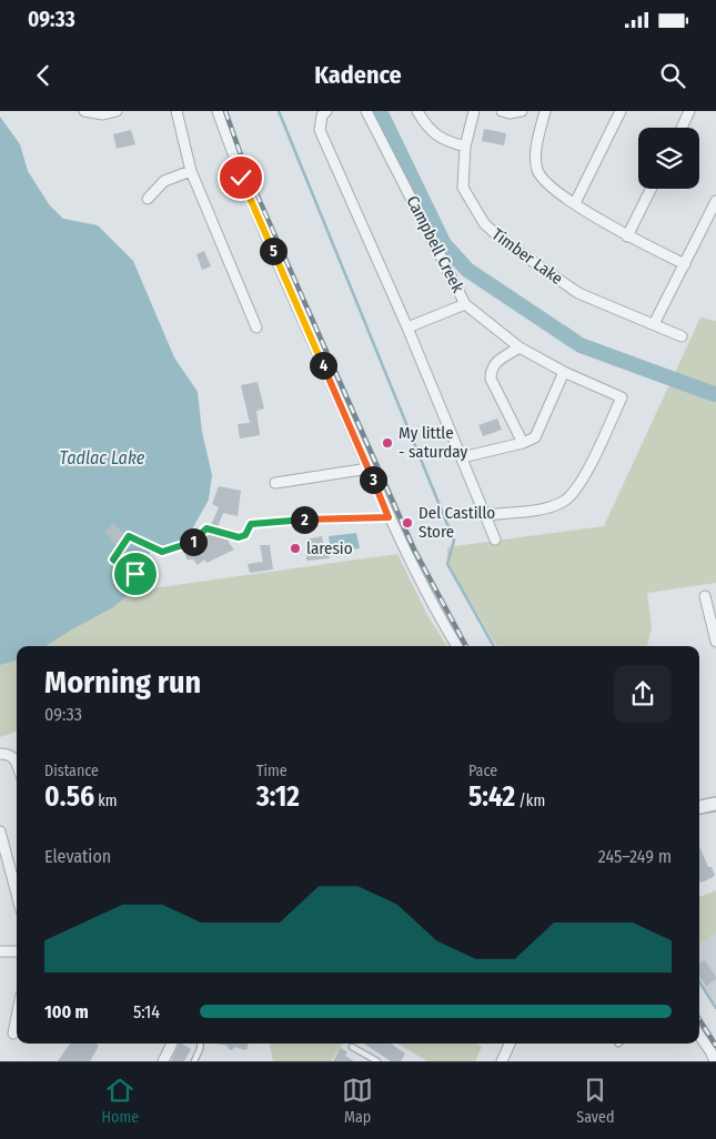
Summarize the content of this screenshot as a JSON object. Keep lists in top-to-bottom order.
{
  "streets": {
    "street": ["Campbell Creek", "Timber Lake"]
  },
  "water": ["Tadlac Lake"],
  "places": ["My little - saturday", "Del Castillo Store", "laresio"],
  "page": {
    "status": "09:33",
    "header": "Kadence",
    "pins": [
      "5",
      "4",
      "3",
      "2",
      "1"
    ],
    "heading": ["Morning run", "09:33"],
    "stats": [
      ["Distance", "0.56 km"],
      ["Time", "3:12"],
      ["Pace", "5:42 /km"]
    ],
    "chart": ["Elevation", "245–249 m"],
    "list": [
      {
        "name": "100 m",
        "note": "5:14"
      }
    ],
    "tabs": ["Home", "Map", "Saved"]
  }
}
